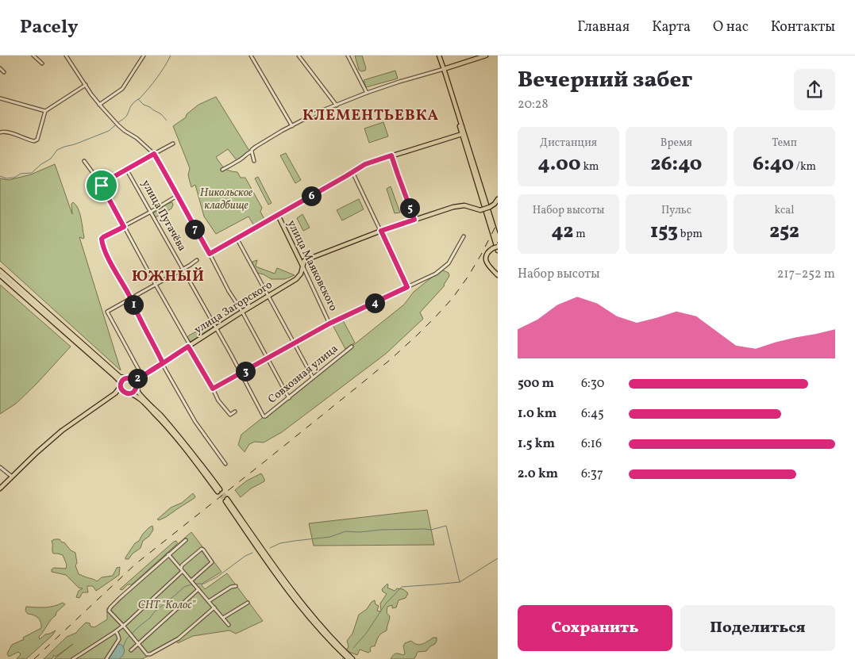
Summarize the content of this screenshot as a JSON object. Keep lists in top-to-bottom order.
{
  "streets": {
    "main road": ["улица Маяковского", "улица Загорского"],
    "street": ["улица Пугачёва", "Совхозная улица"]
  },
  "crossings": [
    ["улица Пугачёва", "улица Загорского"],
    ["улица Пугачёва", "Совхозная улица"],
    ["улица Маяковского", "улица Загорского"]
  ],
  "districts": ["КЛЕМЕНТЬЕВКА", "ЮЖНЫЙ"],
  "parks": ["Никольское кладбище", "СНТ \"Колос\""],
  "page": {
    "header": "Pacely",
    "nav": [
      "Главная",
      "Карта",
      "О нас",
      "Контакты"
    ],
    "heading": ["Вечерний забег", "20:28"],
    "stats": [
      ["Дистанция", "4.00 km"],
      ["Время", "26:40"],
      ["Темп", "6:40 /km"],
      ["Набор высоты", "42 m"],
      ["Пульс", "153 bpm"],
      ["kcal", "252"]
    ],
    "pins": [
      "6",
      "5",
      "7",
      "4",
      "1",
      "3",
      "2"
    ],
    "chart": ["Набор высоты", "217–252 m"],
    "list": [
      {
        "name": "500 m",
        "note": "6:30"
      },
      {
        "name": "1.0 km",
        "note": "6:45"
      },
      {
        "name": "1.5 km",
        "note": "6:16"
      },
      {
        "name": "2.0 km",
        "note": "6:37"
      }
    ],
    "buttons": ["Сохранить", "Поделиться"]
  }
}
